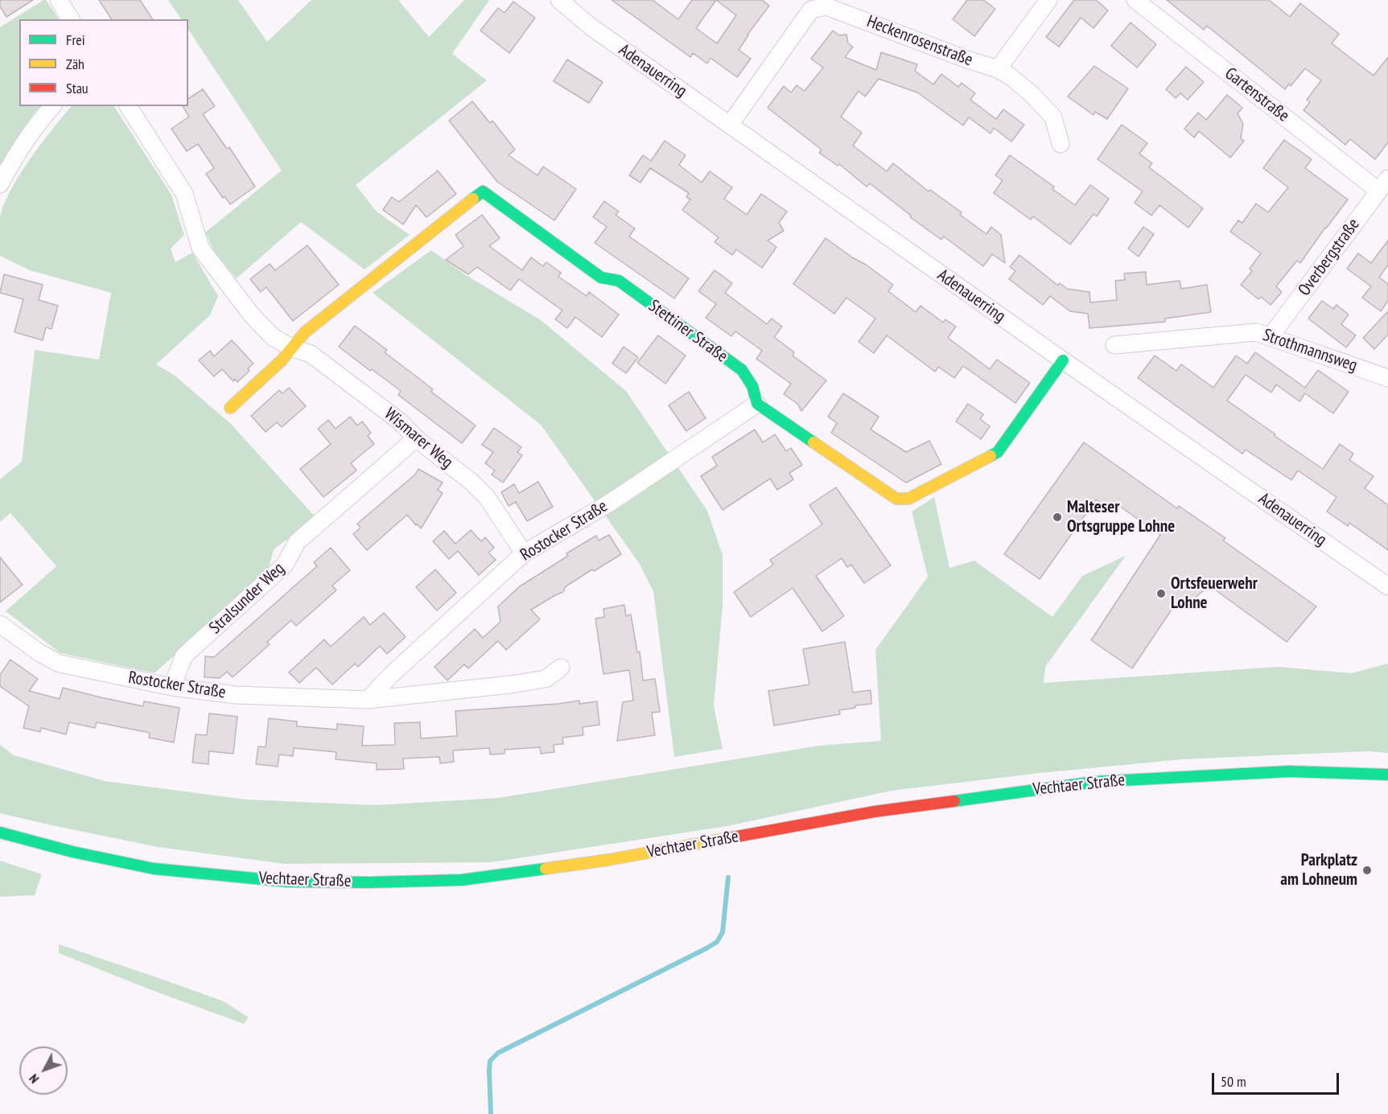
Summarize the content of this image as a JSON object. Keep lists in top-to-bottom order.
{
  "streets": {
    "main road": ["Stettiner Straße", "Vechtaer Straße"],
    "street": [
      "Heckenrosenstraße",
      "Adenauerring",
      "Gartenstraße",
      "Overbergstraße",
      "Strothmannsweg",
      "Wismarer Weg",
      "Rostocker Straße",
      "Stralsunder Weg"
    ]
  },
  "crossings": [
    ["Heckenrosenstraße", "Adenauerring"],
    ["Gartenstraße", "Overbergstraße"],
    ["Overbergstraße", "Strothmannsweg"],
    ["Stettiner Straße", "Wismarer Weg"],
    ["Stettiner Straße", "Rostocker Straße"],
    ["Wismarer Weg", "Rostocker Straße"],
    ["Wismarer Weg", "Stralsunder Weg"],
    ["Rostocker Straße", "Stralsunder Weg"]
  ],
  "places": ["Malteser Ortsgruppe Lohne", "Ortsfeuerwehr Lohne", "Parkplatz am Lohneum"],
  "legend": ["Frei", "Zäh", "Stau"],
  "scale_bar": "50 m",
  "north": "bottom left"
}
